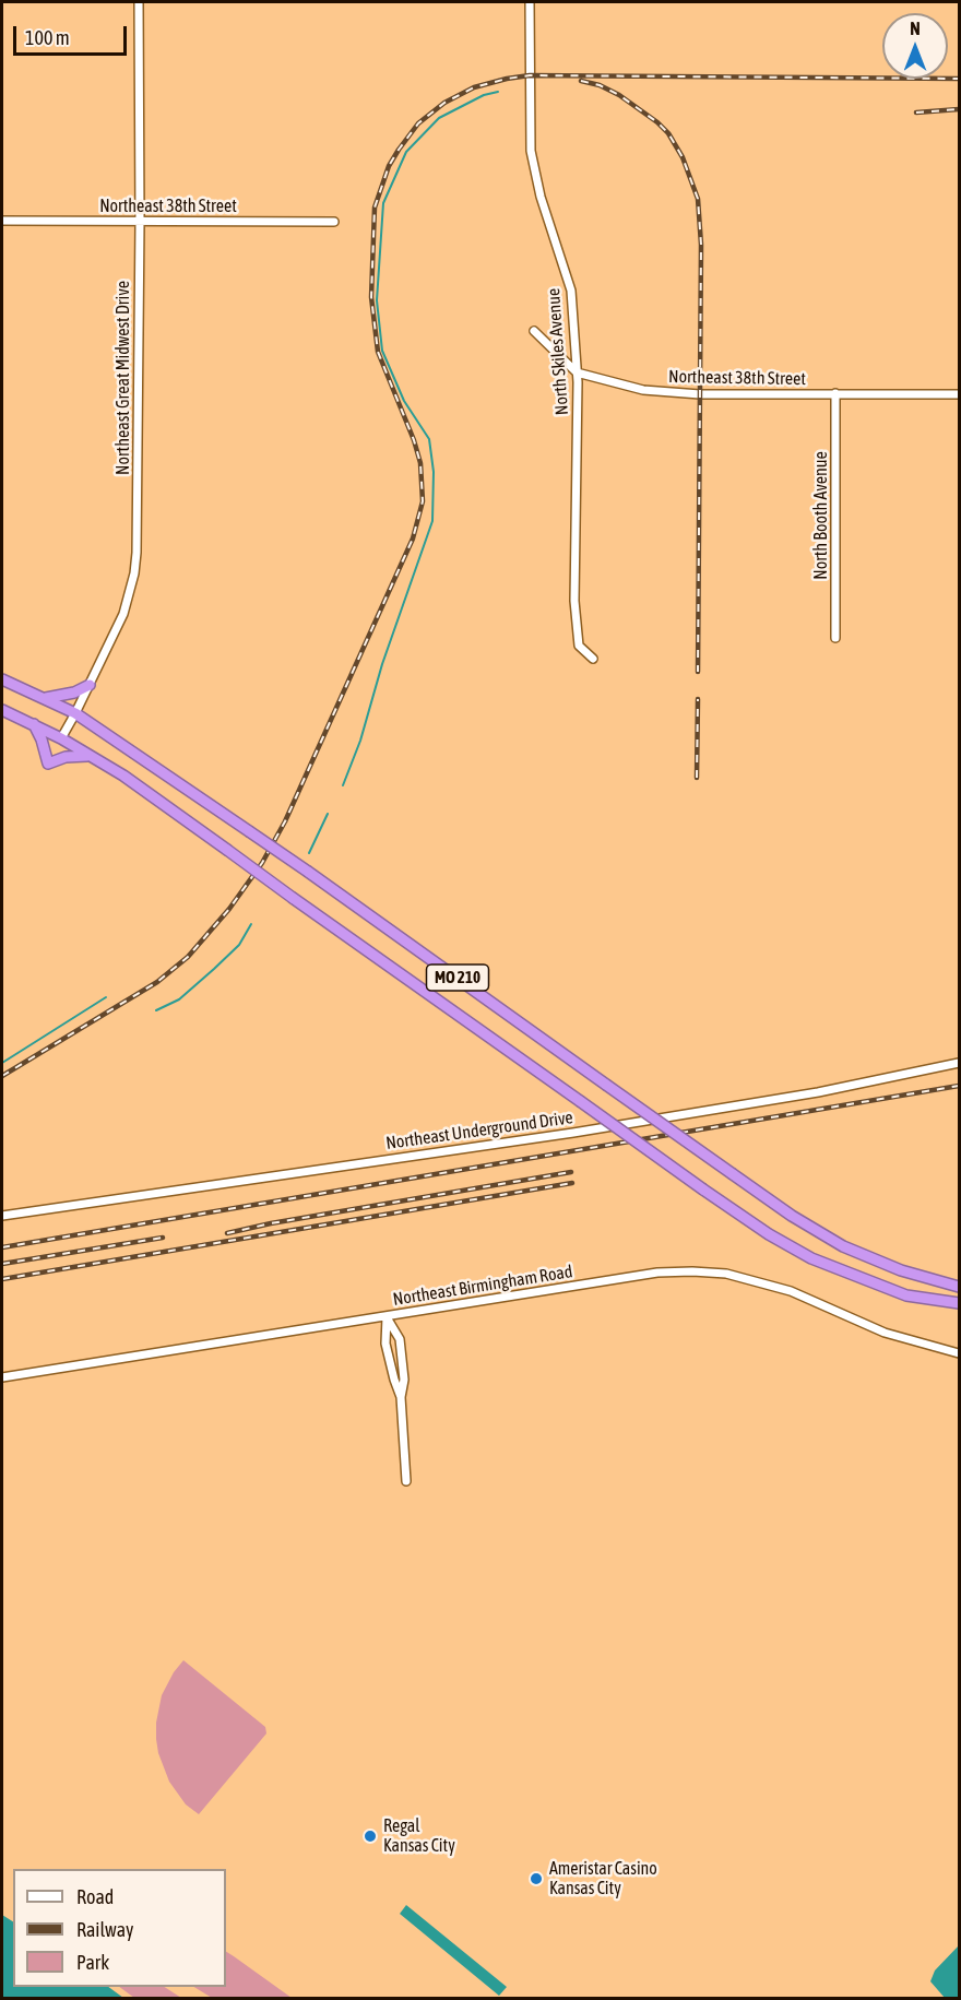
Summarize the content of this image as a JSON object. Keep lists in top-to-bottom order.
{
  "streets": {
    "highway": ["MO 210"],
    "street": [
      "Northeast 38th Street",
      "North Skiles Avenue",
      "Northeast Great Midwest Drive",
      "North Booth Avenue",
      "Northeast Underground Drive",
      "Northeast Birmingham Road"
    ]
  },
  "crossings": [
    ["Northeast 38th Street", "North Skiles Avenue"],
    ["Northeast 38th Street", "Northeast Great Midwest Drive"],
    ["Northeast 38th Street", "North Booth Avenue"],
    ["Northeast Great Midwest Drive", "MO 210"]
  ],
  "places": ["Regal Kansas City", "Ameristar Casino Kansas City"],
  "legend": ["Road", "Railway", "Park"],
  "scale_bar": "100 m",
  "north": "top"
}
